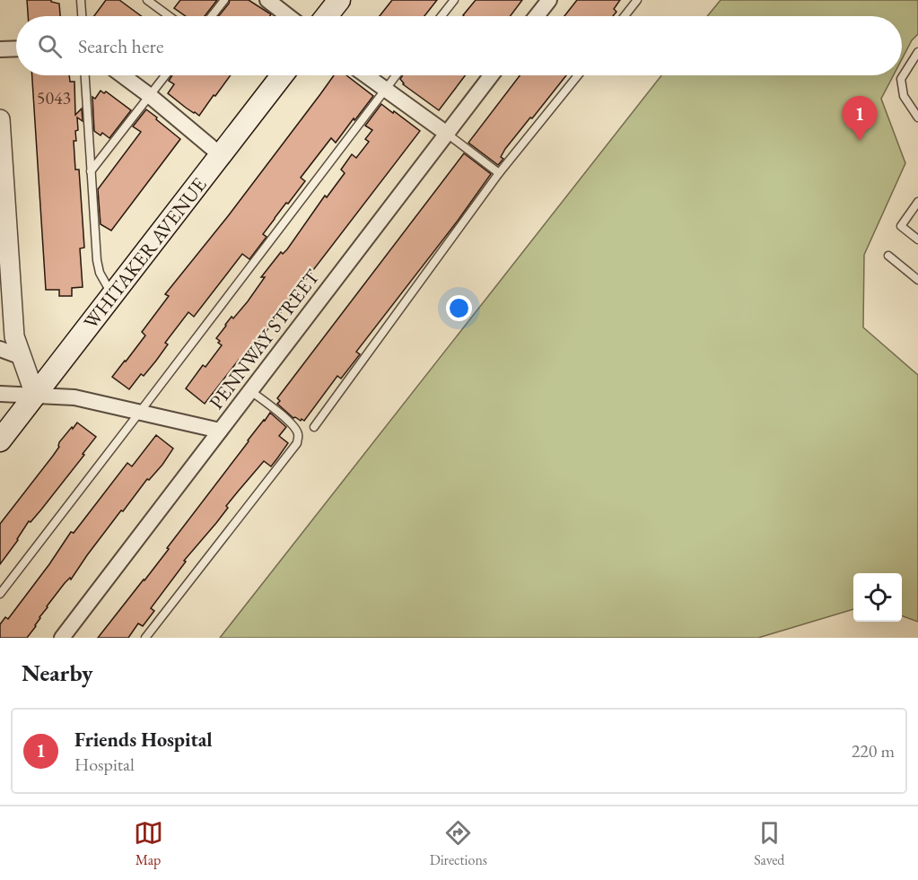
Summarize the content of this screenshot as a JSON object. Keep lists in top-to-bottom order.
{
  "streets": {
    "main road": ["WHITAKER AVENUE"],
    "street": ["PENNWAY STREET"]
  },
  "house_numbers": ["5043"],
  "page": {
    "search": "Search here",
    "pins": "1",
    "heading": "Nearby",
    "list": [
      {
        "mark": "1",
        "name": "Friends Hospital",
        "note": "Hospital",
        "value": "220 m"
      }
    ],
    "nav": ["Map", "Directions", "Saved"]
  }
}
